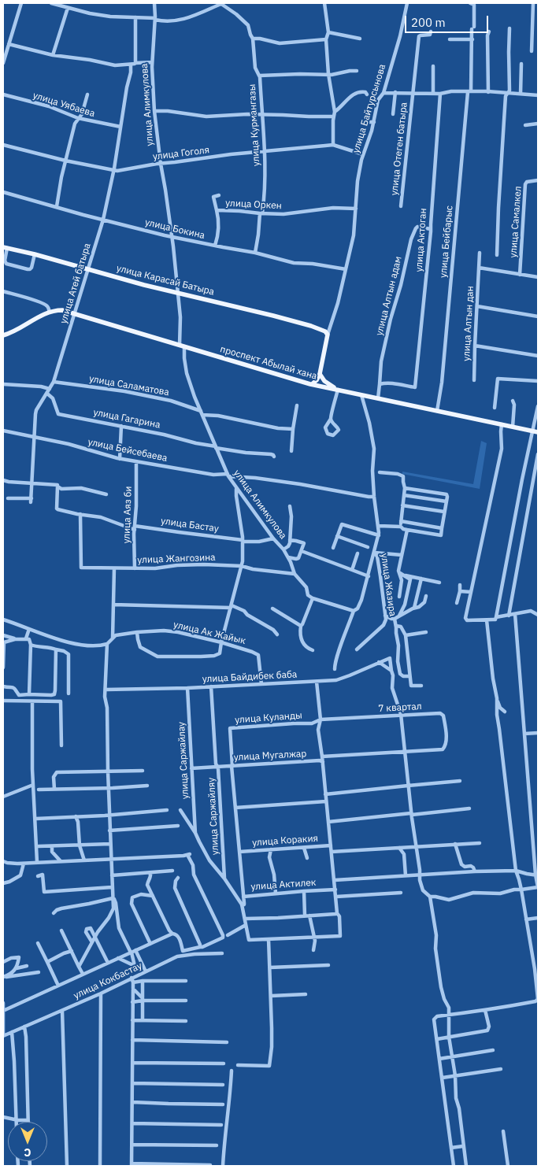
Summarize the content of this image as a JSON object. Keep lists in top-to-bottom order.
{
  "streets": {
    "main road": ["улица Карасай Батыра", "проспект Абылай хана"],
    "street": [
      "улица Уябаева",
      "улица Алимкулова",
      "улица Байтурсынова",
      "улица Курмангазы",
      "улица Отеген батыра",
      "улица Гоголя",
      "улица Оркен",
      "улица Самалкел",
      "улица Бокина",
      "улица Актоган",
      "улица Бейбарыс",
      "улица Атей батыра",
      "улица Алтын адам",
      "улица Алтын дан",
      "улица Саламатова",
      "улица Гагарина",
      "улица Бейсебаева",
      "улица Аяз би",
      "улица Бастау",
      "улица Жангозина",
      "улица Жазира",
      "улица Ак Жайык",
      "улица Байдибек баба",
      "7 квартал",
      "улица Куланды",
      "улица Мугалжар",
      "улица Саржайлау",
      "улица Саржайляу",
      "улица Коракия",
      "улица Актилек",
      "улица Кокбастау"
    ]
  },
  "crossings": [
    ["улица Уябаева", "улица Атей батыра"],
    ["улица Алимкулова", "улица Гоголя"],
    ["улица Алимкулова", "улица Бокина"],
    ["улица Алимкулова", "улица Карасай Батыра"],
    ["улица Алимкулова", "проспект Абылай хана"],
    ["улица Алимкулова", "улица Саламатова"],
    ["улица Алимкулова", "улица Гагарина"],
    ["улица Алимкулова", "улица Бейсебаева"],
    ["улица Алимкулова", "улица Бастау"],
    ["улица Алимкулова", "улица Жангозина"],
    ["улица Байтурсынова", "улица Гоголя"],
    ["улица Байтурсынова", "улица Оркен"],
    ["улица Байтурсынова", "улица Бокина"],
    ["улица Курмангазы", "улица Гоголя"],
    ["улица Курмангазы", "улица Оркен"],
    ["улица Курмангазы", "улица Бокина"],
    ["улица Гоголя", "улица Атей батыра"],
    ["улица Бокина", "улица Атей батыра"],
    ["улица Актоган", "улица Алтын адам"],
    ["улица Бейбарыс", "проспект Абылай хана"],
    ["улица Карасай Батыра", "улица Атей батыра"],
    ["улица Атей батыра", "проспект Абылай хана"],
    ["улица Атей батыра", "улица Саламатова"],
    ["улица Атей батыра", "улица Гагарина"],
    ["улица Атей батыра", "улица Бейсебаева"],
    ["проспект Абылай хана", "улица Жазира"],
    ["улица Бейсебаева", "улица Аяз би"],
    ["улица Бейсебаева", "улица Жазира"],
    ["улица Аяз би", "улица Бастау"],
    ["улица Аяз би", "улица Жангозина"],
    ["улица Бастау", "улица Жангозина"],
    ["улица Ак Жайык", "улица Байдибек баба"],
    ["улица Байдибек баба", "улица Саржайлау"],
    ["улица Байдибек баба", "улица Саржайляу"],
    ["7 квартал", "улица Куланды"],
    ["улица Куланды", "улица Мугалжар"],
    ["улица Мугалжар", "улица Саржайлау"],
    ["улица Мугалжар", "улица Саржайляу"],
    ["улица Саржайляу", "улица Актилек"]
  ],
  "scale_bar": "200 m",
  "north": "bottom"
}
